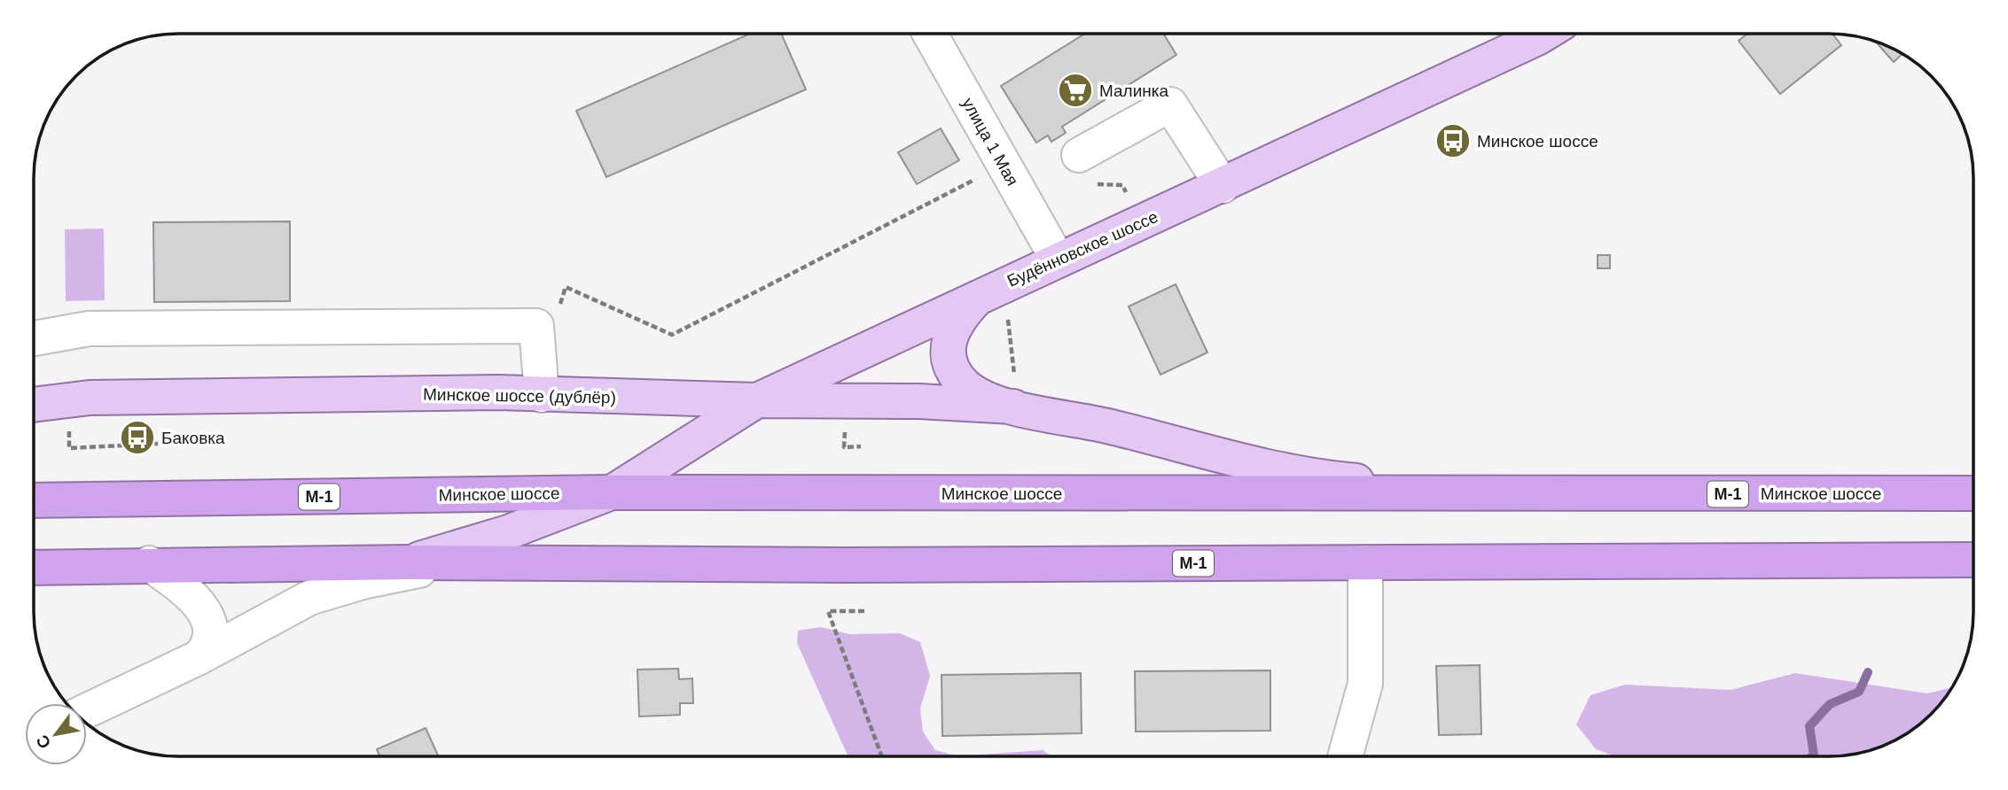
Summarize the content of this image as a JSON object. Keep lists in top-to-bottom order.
{
  "streets": {
    "highway": ["Минское шоссе", "М-1"],
    "main road": ["Будённовское шоссе", "Минское шоссе (дублёр)"],
    "street": ["улица 1 Мая"]
  },
  "crossings": [
    ["улица 1 Мая", "Будённовское шоссе"],
    ["Будённовское шоссе", "Минское шоссе (дублёр)"],
    ["Будённовское шоссе", "Минское шоссе"],
    ["Будённовское шоссе", "М-1"]
  ],
  "places": {
    "supermarket": ["Малинка"],
    "bus stop": ["Минское шоссе", "Баковка"]
  },
  "north": "bottom left"
}
